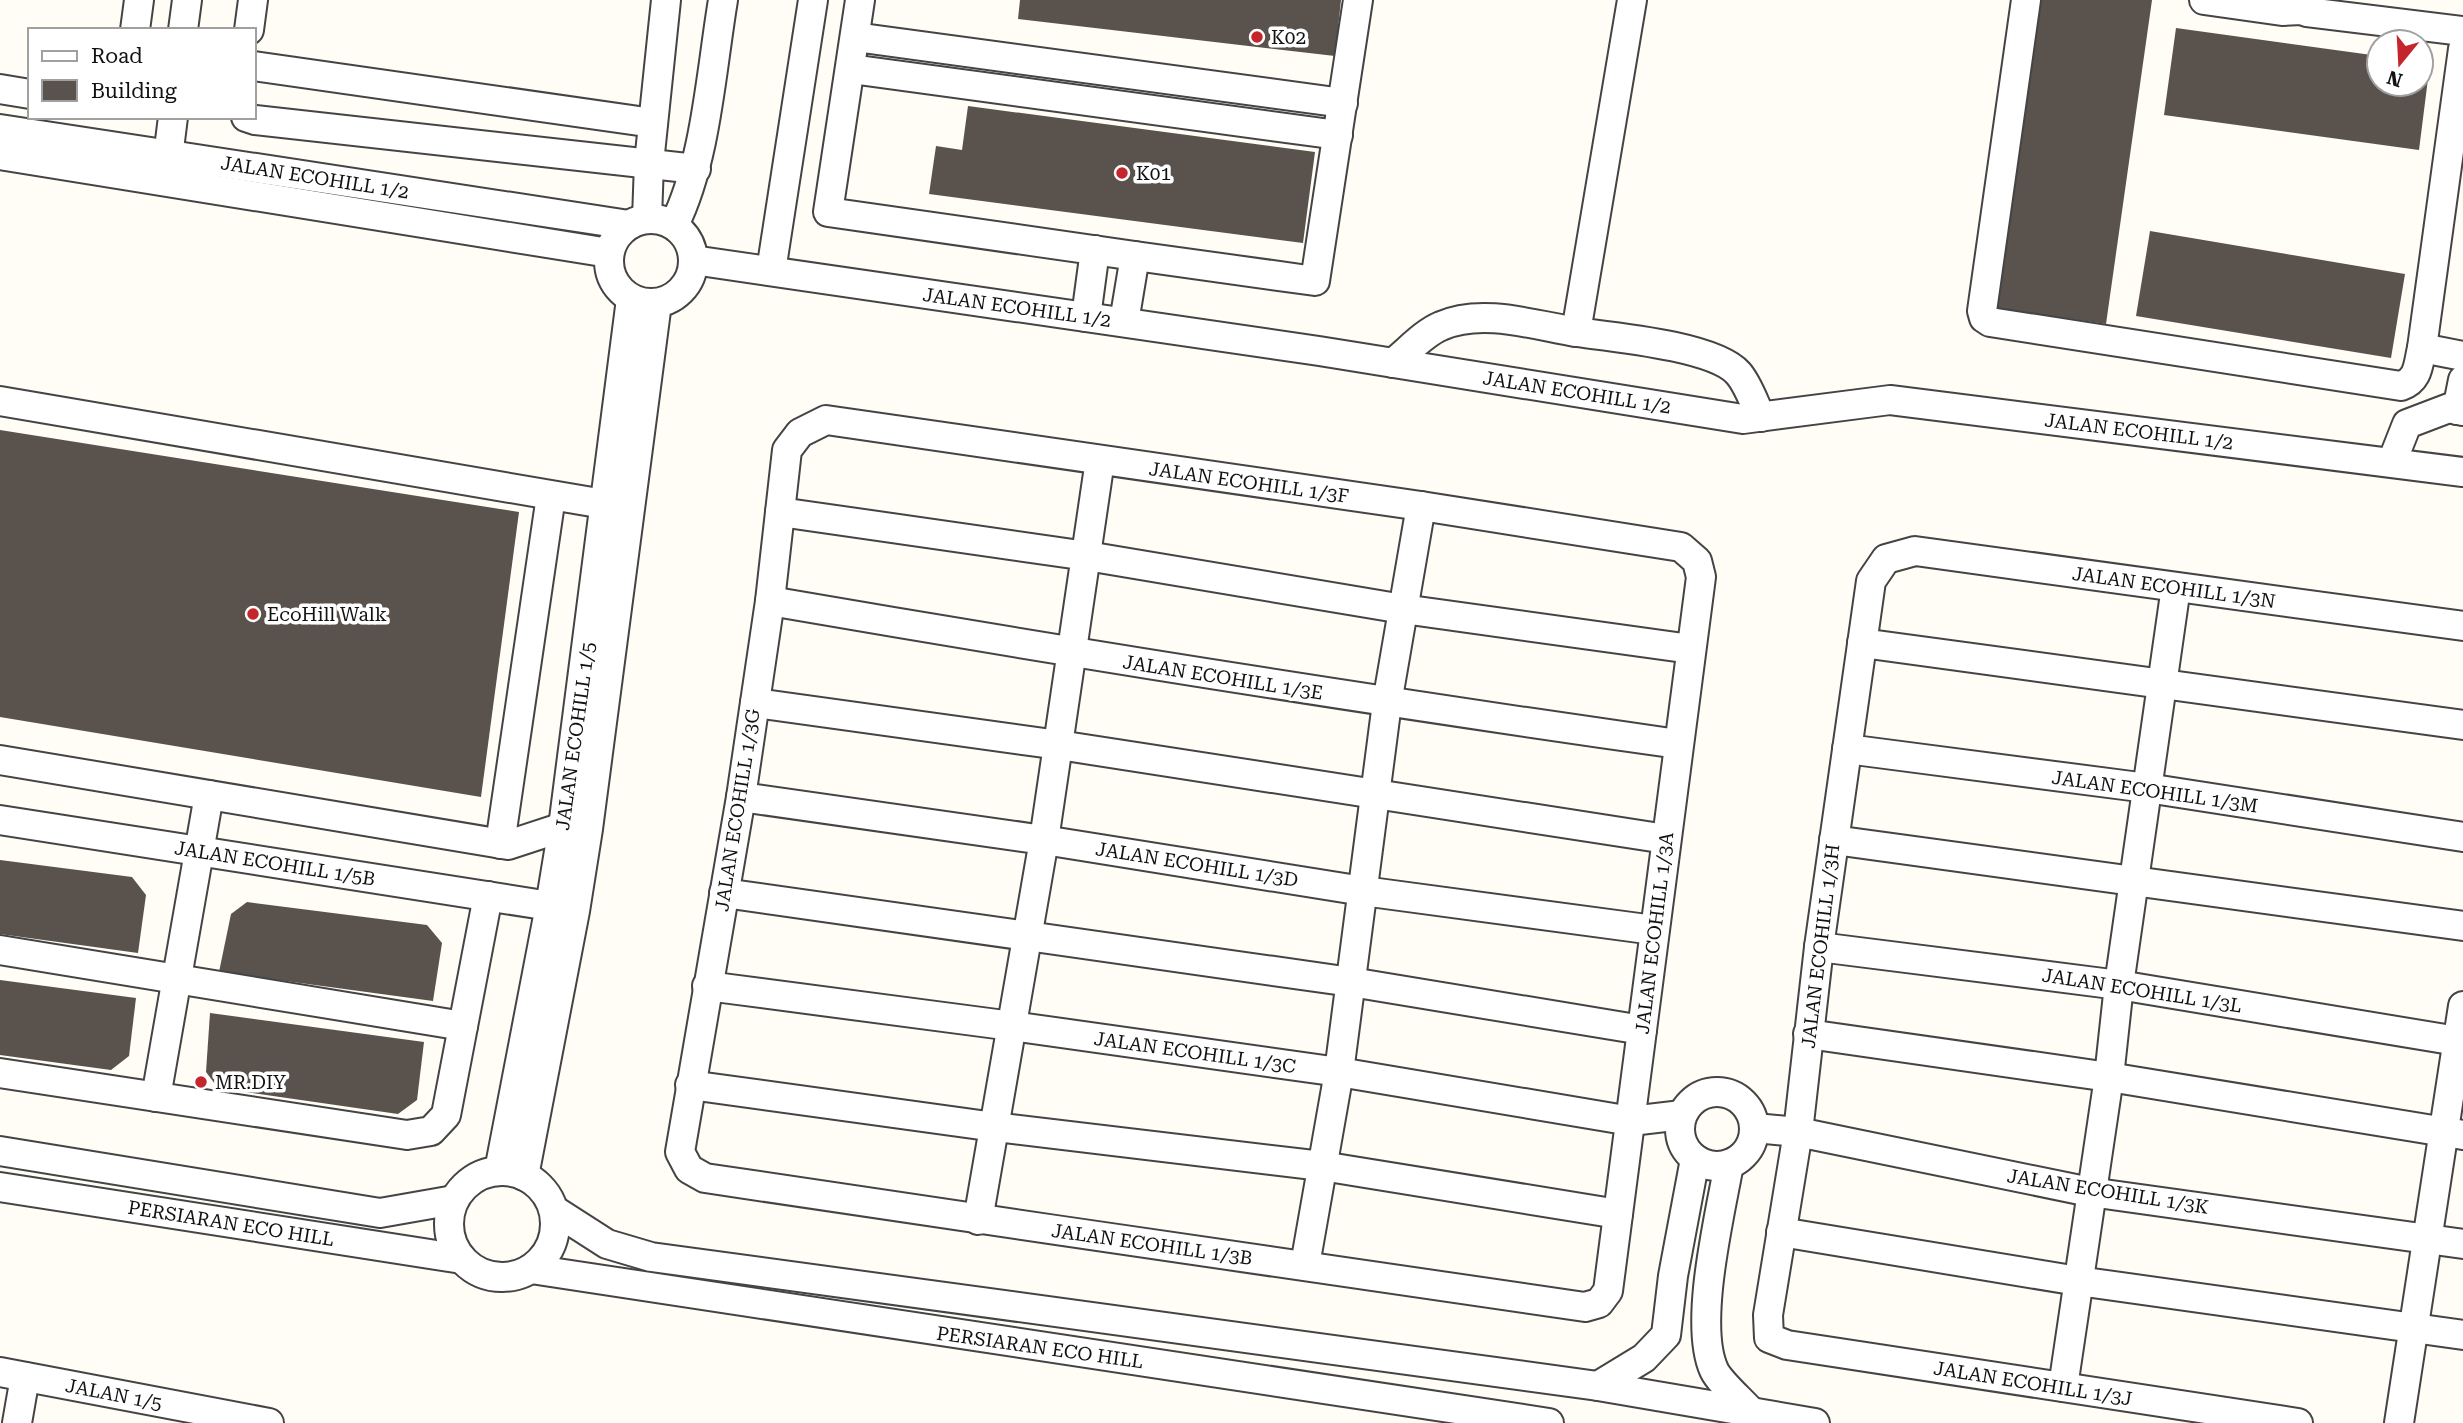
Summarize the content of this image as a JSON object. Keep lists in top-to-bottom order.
{
  "streets": {
    "street": [
      "JALAN ECOHILL 1/2",
      "JALAN ECOHILL 1/3F",
      "JALAN ECOHILL 1/3N",
      "JALAN ECOHILL 1/3E",
      "JALAN ECOHILL 1/5",
      "JALAN ECOHILL 1/3M",
      "JALAN ECOHILL 1/3G",
      "JALAN ECOHILL 1/5B",
      "JALAN ECOHILL 1/3D",
      "JALAN ECOHILL 1/3A",
      "JALAN ECOHILL 1/3H",
      "JALAN ECOHILL 1/3L",
      "JALAN ECOHILL 1/3C",
      "JALAN ECOHILL 1/3K",
      "PERSIARAN ECO HILL",
      "JALAN ECOHILL 1/3B",
      "JALAN ECOHILL 1/3J",
      "JALAN 1/5"
    ]
  },
  "crossings": [
    ["JALAN ECOHILL 1/2", "JALAN ECOHILL 1/5"],
    ["JALAN ECOHILL 1/3F", "JALAN ECOHILL 1/3G"],
    ["JALAN ECOHILL 1/3F", "JALAN ECOHILL 1/3A"],
    ["JALAN ECOHILL 1/3N", "JALAN ECOHILL 1/3H"],
    ["JALAN ECOHILL 1/3E", "JALAN ECOHILL 1/3G"],
    ["JALAN ECOHILL 1/3E", "JALAN ECOHILL 1/3A"],
    ["JALAN ECOHILL 1/5", "JALAN ECOHILL 1/5B"],
    ["JALAN ECOHILL 1/5", "PERSIARAN ECO HILL"],
    ["JALAN ECOHILL 1/3M", "JALAN ECOHILL 1/3H"],
    ["JALAN ECOHILL 1/3G", "JALAN ECOHILL 1/3D"],
    ["JALAN ECOHILL 1/3G", "JALAN ECOHILL 1/3C"],
    ["JALAN ECOHILL 1/3G", "JALAN ECOHILL 1/3B"],
    ["JALAN ECOHILL 1/3D", "JALAN ECOHILL 1/3A"],
    ["JALAN ECOHILL 1/3A", "JALAN ECOHILL 1/3C"],
    ["JALAN ECOHILL 1/3A", "JALAN ECOHILL 1/3B"],
    ["JALAN ECOHILL 1/3H", "JALAN ECOHILL 1/3L"],
    ["JALAN ECOHILL 1/3H", "JALAN ECOHILL 1/3K"],
    ["JALAN ECOHILL 1/3H", "JALAN ECOHILL 1/3J"],
    ["JALAN ECOHILL 1/3C", "JALAN ECOHILL 1/3K"]
  ],
  "places": [
    "K02",
    "K01",
    "EcoHill Walk",
    "MR.DIY"
  ],
  "legend": ["Road", "Building"],
  "north": "bottom"
}
